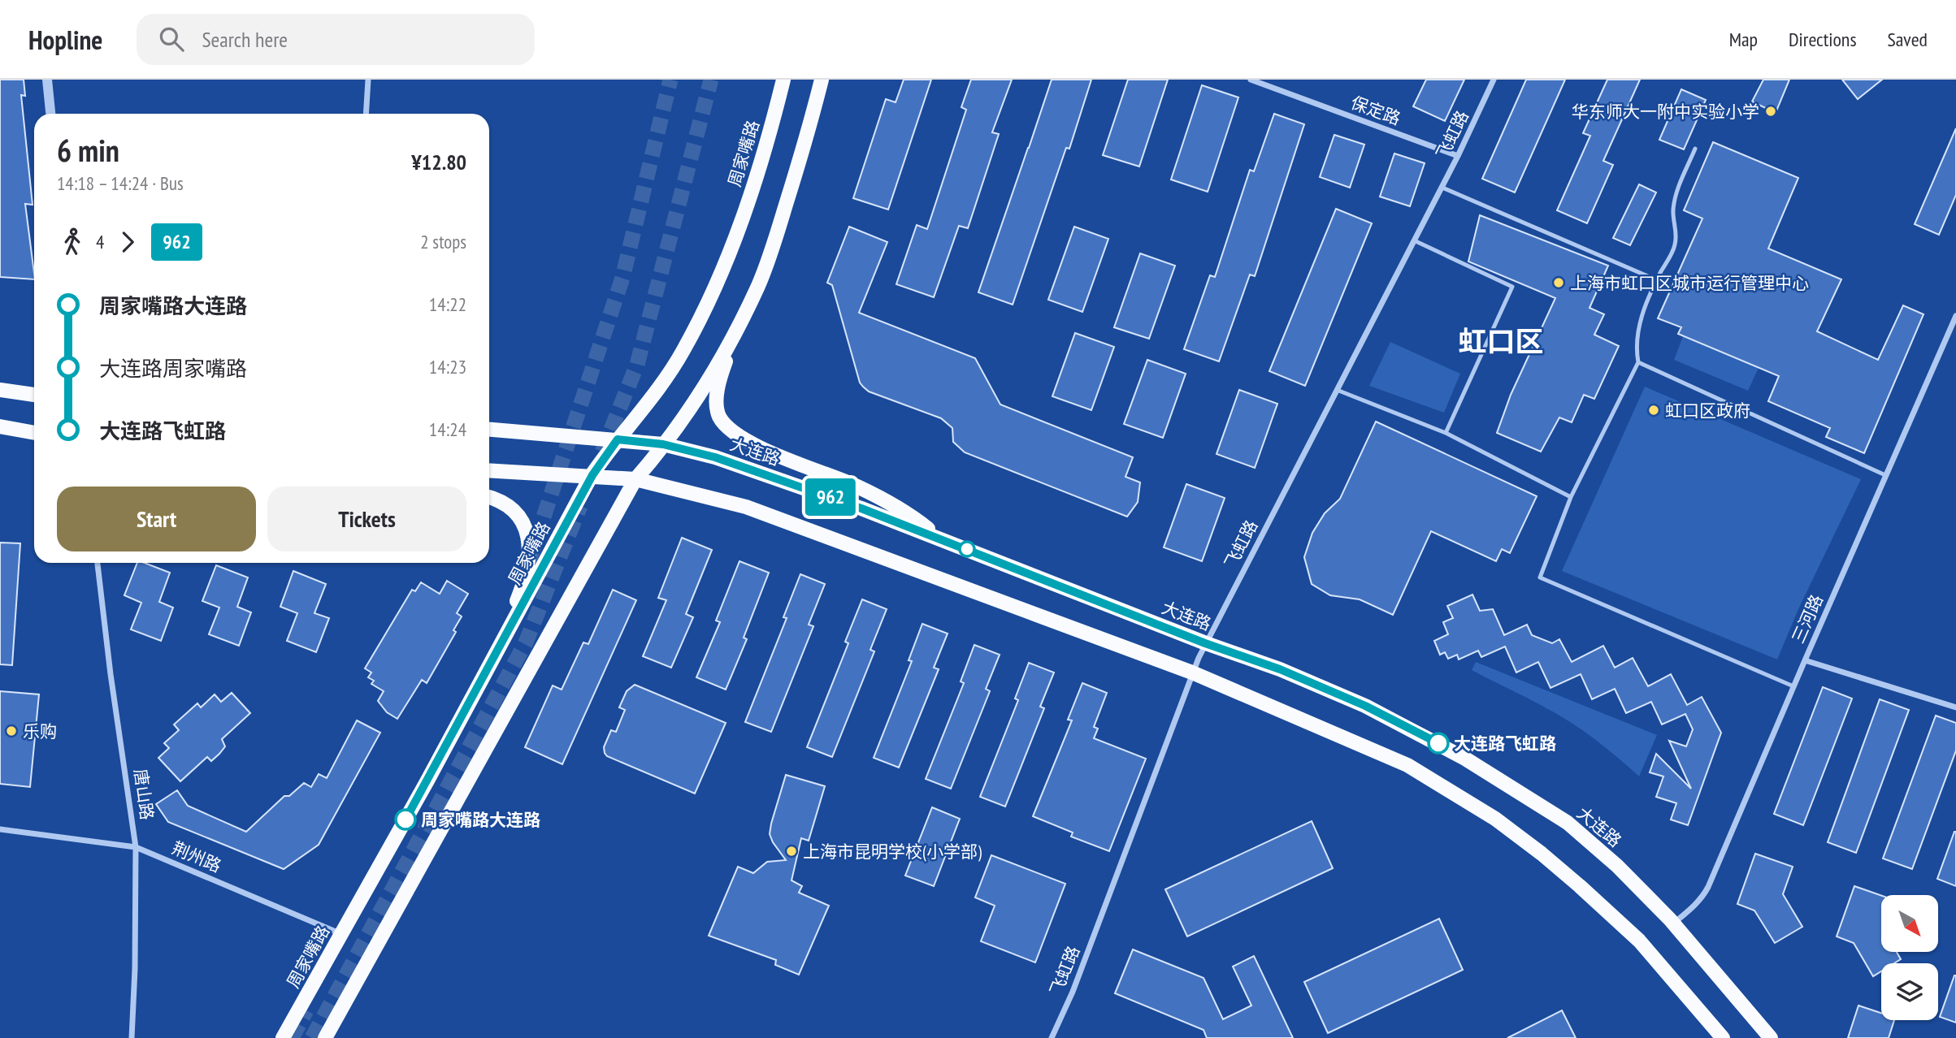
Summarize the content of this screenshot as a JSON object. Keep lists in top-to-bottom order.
{
  "streets": {
    "main road": ["周家嘴路", "大连路"],
    "street": [
      "保定路",
      "飞虹路",
      "三河路",
      "唐山路",
      "荆州路"
    ]
  },
  "crossings": [
    ["保定路", "飞虹路"],
    ["飞虹路", "大连路"],
    ["周家嘴路", "大连路"],
    ["周家嘴路", "荆州路"],
    ["大连路", "三河路"],
    ["唐山路", "荆州路"]
  ],
  "districts": ["虹口区"],
  "places": [
    "华东师大一附中实验小学",
    "上海市虹口区城市运行管理中心",
    "虹口区政府",
    "乐购",
    "大连路飞虹路",
    "周家嘴路大连路",
    "上海市昆明学校(小学部)"
  ],
  "lines": ["bus line 962"],
  "north": "bottom right",
  "page": {
    "header": "Hopline",
    "search": "Search here",
    "nav": ["Map", "Directions", "Saved"],
    "on_map": "962",
    "heading": ["6 min", "14:18 – 14:24 · Bus", "¥12.80"],
    "legs": ["4", "962", "2 stops"],
    "list": [
      {
        "name": "周家嘴路大连路",
        "value": "14:22"
      },
      {
        "name": "大连路周家嘴路",
        "value": "14:23"
      },
      {
        "name": "大连路飞虹路",
        "value": "14:24"
      }
    ],
    "buttons": ["Start", "Tickets"]
  }
}
